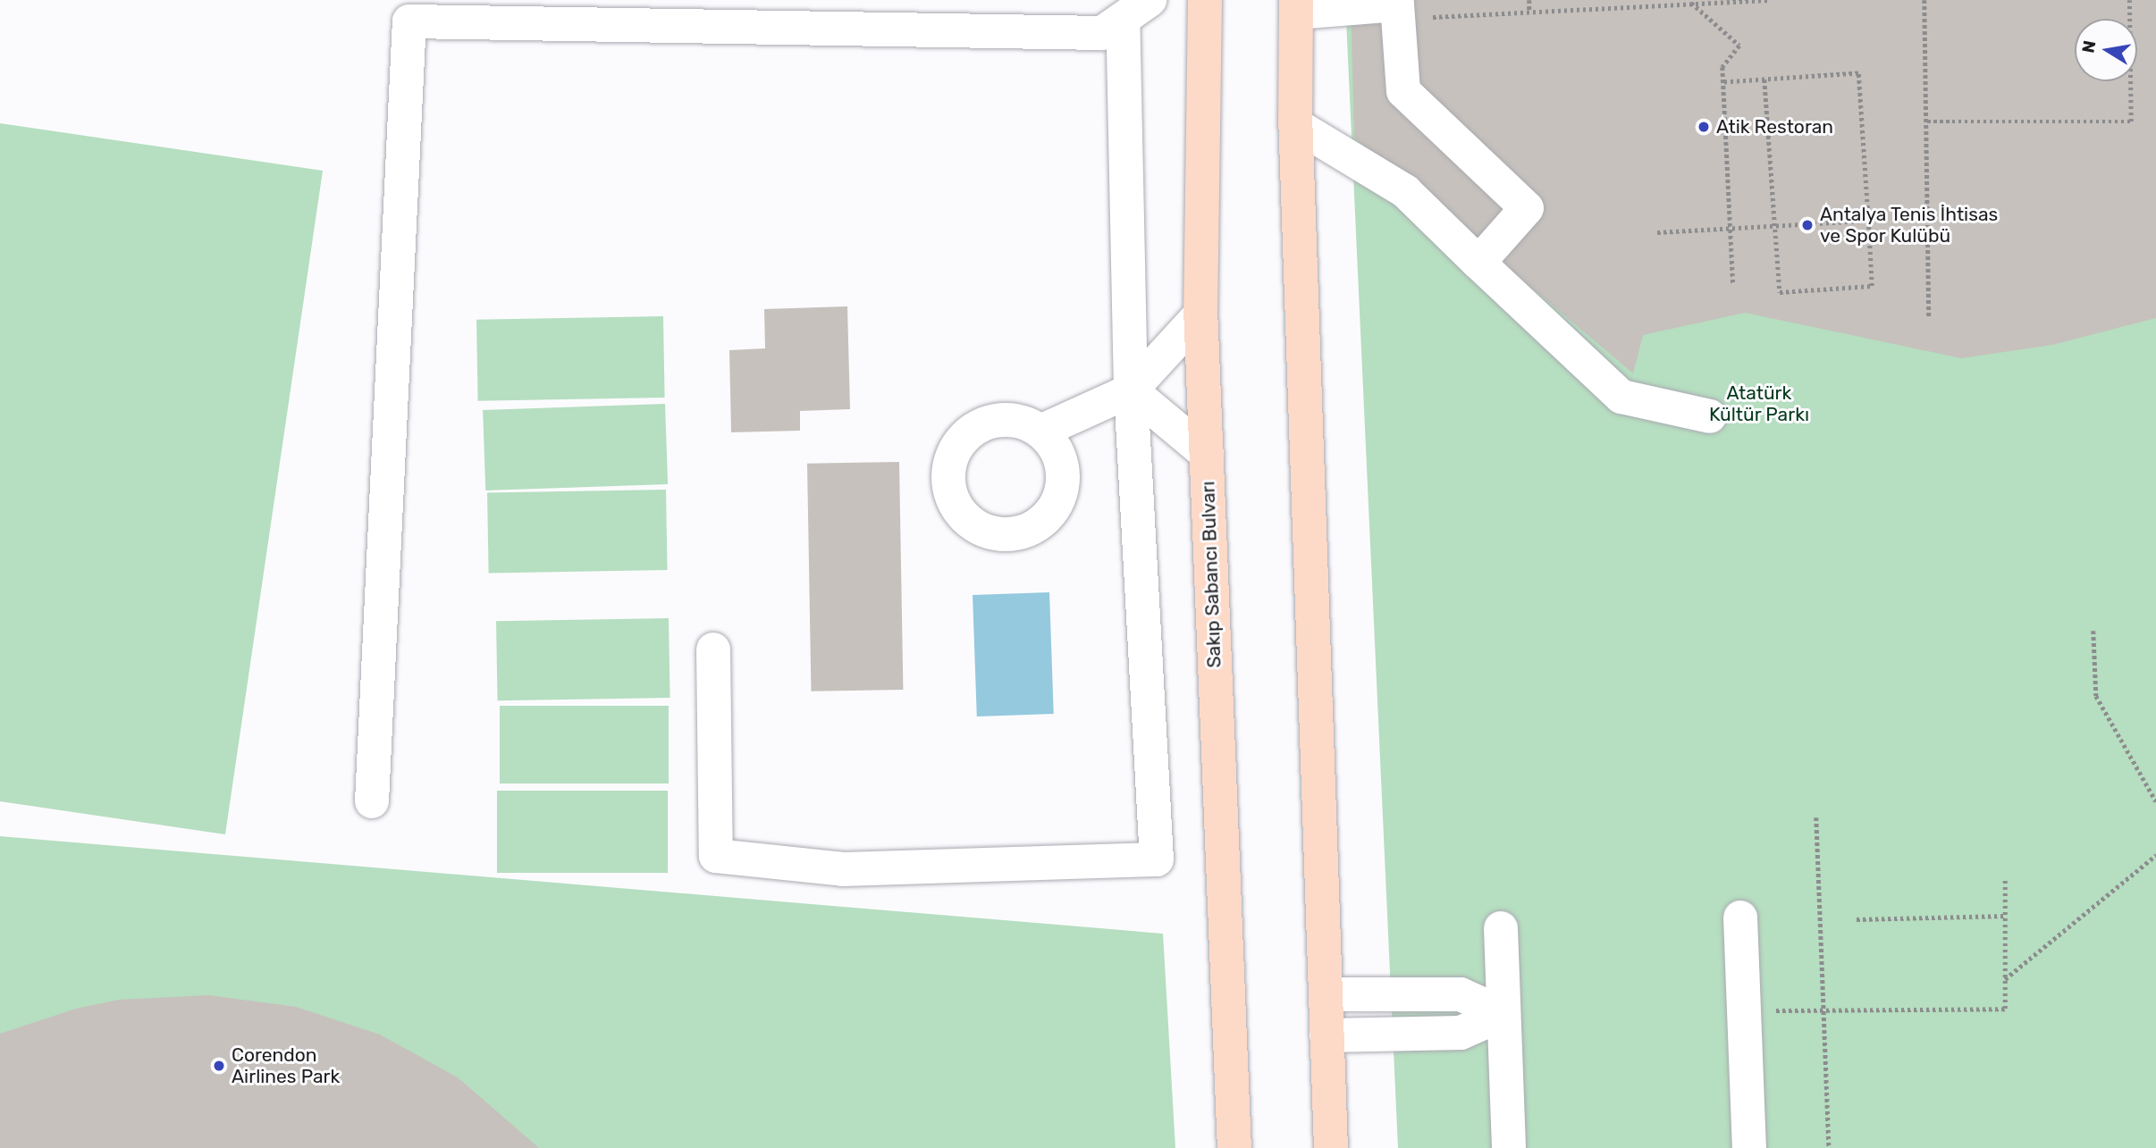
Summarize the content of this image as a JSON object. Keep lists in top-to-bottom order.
{
  "streets": {
    "main road": ["Sakıp Sabancı Bulvarı"]
  },
  "parks": ["Atatürk Kültür Parkı"],
  "places": ["Atik Restoran", "Antalya Tenis İhtisas ve Spor Kulübü", "Corendon Airlines Park"],
  "north": "left"
}
